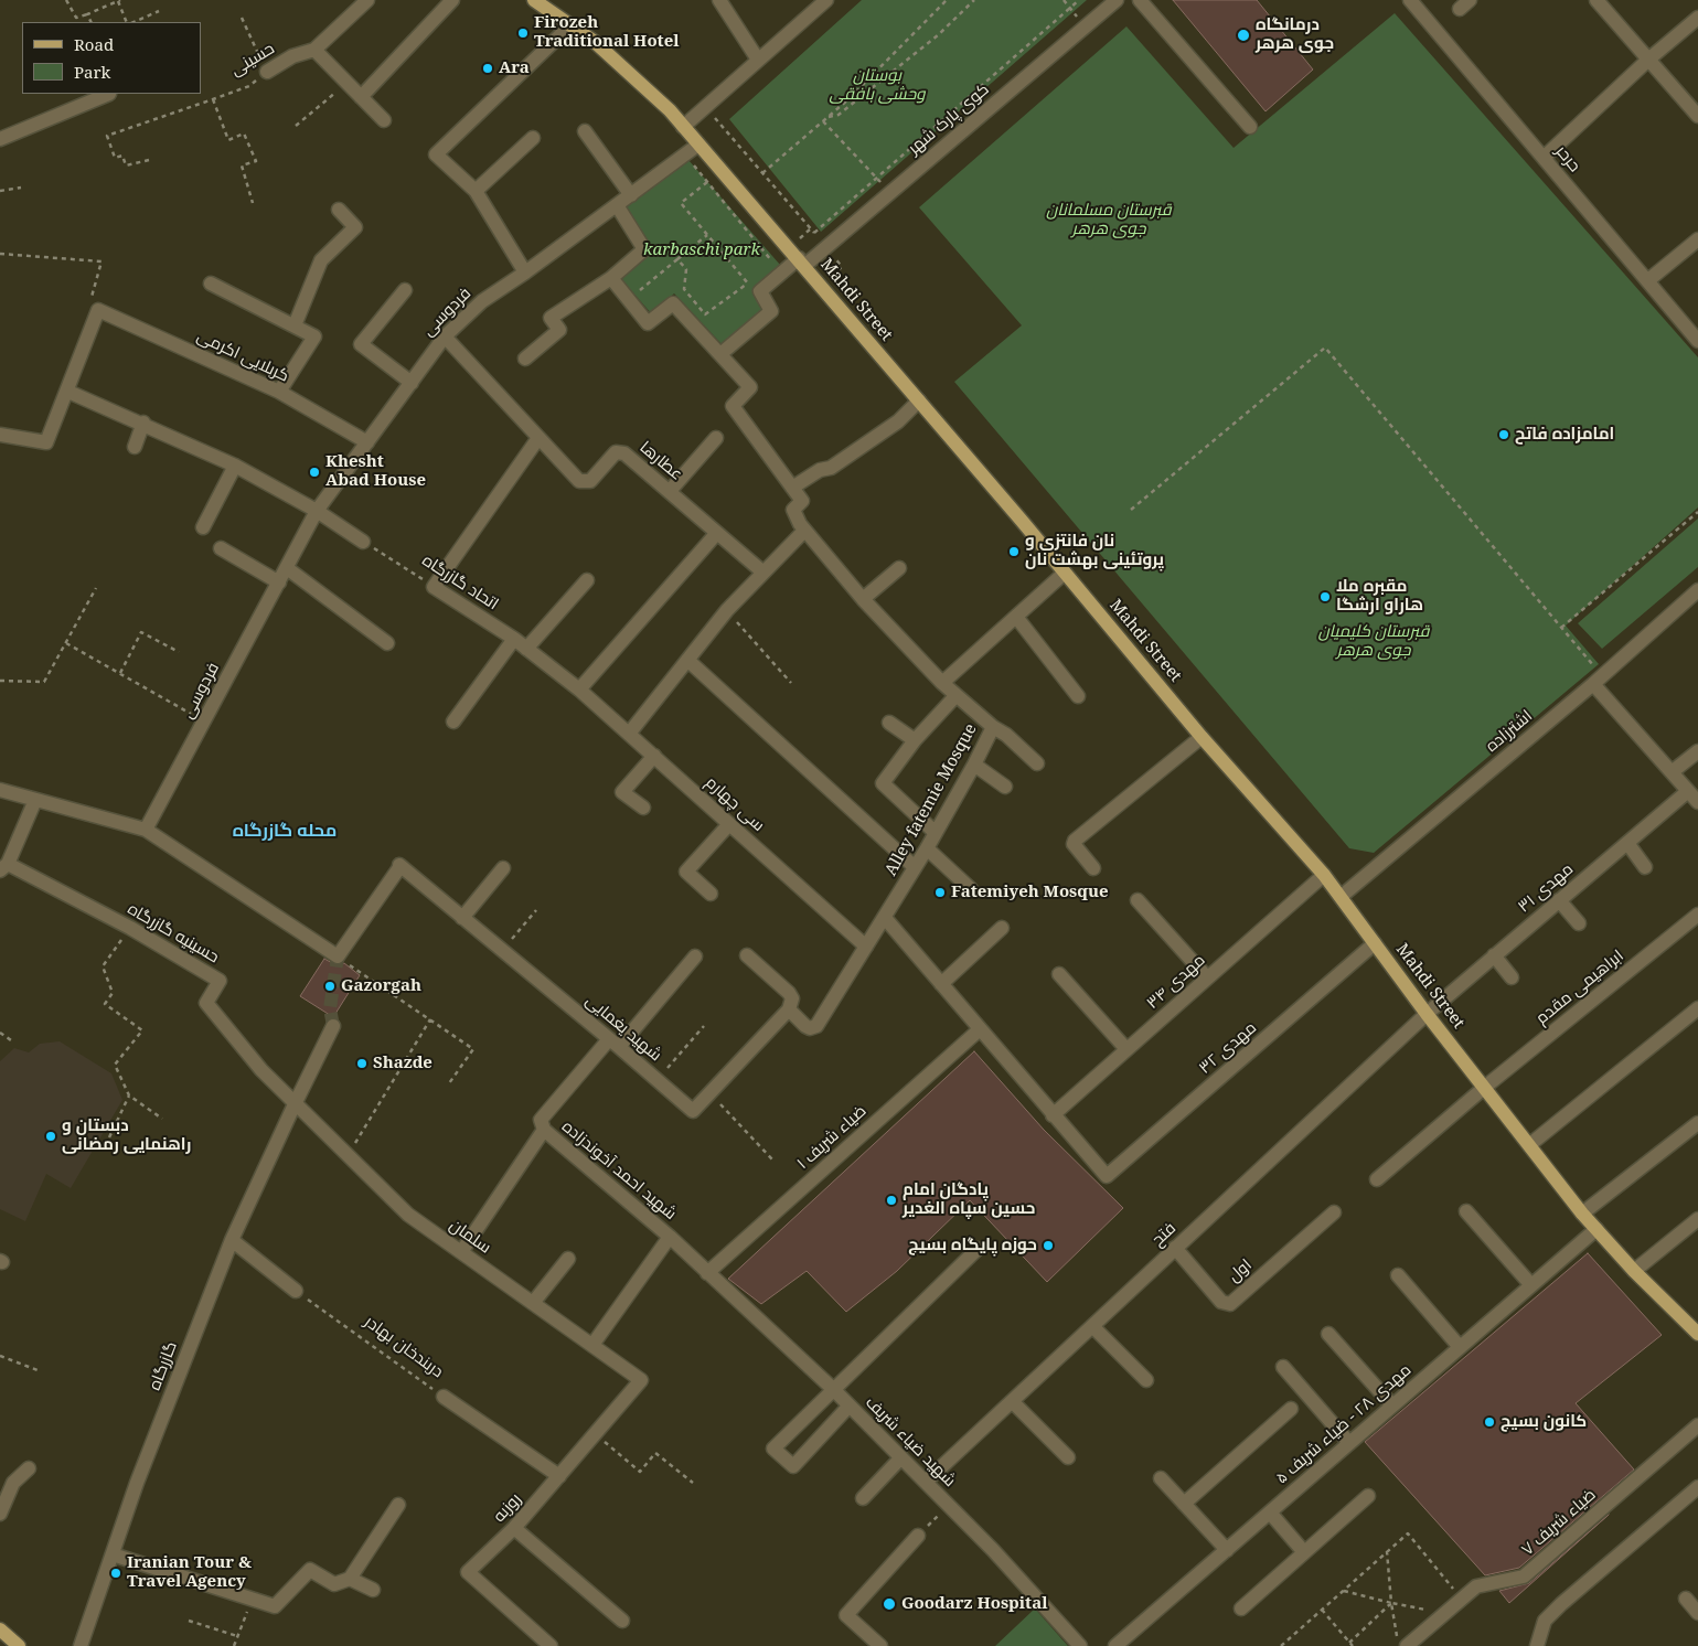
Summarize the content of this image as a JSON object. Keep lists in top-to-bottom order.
{
  "streets": {
    "main road": ["Mahdi Street"],
    "street": [
      "حسینی",
      "کوی پارک شهر",
      "حرحر",
      "فردوسی",
      "کربلایی اکرمی",
      "عطارها",
      "اتحاد گازرگاه",
      "اشترزاده",
      "Alley fatemie Mosque",
      "سی چهارم",
      "مهدی ۳۱",
      "حسینیه گازرگاه",
      "مهدی ۳۴",
      "ابراهیمی مقدم",
      "شهید یغمایی",
      "مهدی ۳۲",
      "ضیاء شریف ۱",
      "شهید احمد آخوندزاده",
      "فتح",
      "سلمان",
      "اول",
      "دربندخان بهادر",
      "گازرگاه",
      "مهدی ۲۸ - ضیاء شریف ۵",
      "شهید ضیاء شریف",
      "روزبه",
      "ضیاء شریف ۷"
    ]
  },
  "crossings": [
    ["کوی پارک شهر", "Mahdi Street"],
    ["Mahdi Street", "فردوسی"],
    ["Mahdi Street", "اشترزاده"],
    ["Mahdi Street", "مهدی ۳۱"],
    ["Mahdi Street", "مهدی ۳۴"],
    ["Mahdi Street", "ابراهیمی مقدم"],
    ["Mahdi Street", "مهدی ۳۲"],
    ["Mahdi Street", "فتح"],
    ["Mahdi Street", "مهدی ۲۸ - ضیاء شریف ۵"],
    ["فردوسی", "کربلایی اکرمی"],
    ["اتحاد گازرگاه", "سی چهارم"],
    ["Alley fatemie Mosque", "سی چهارم"],
    ["Alley fatemie Mosque", "شهید یغمایی"],
    ["مهدی ۳۱", "فتح"],
    ["حسینیه گازرگاه", "سلمان"],
    ["حسینیه گازرگاه", "گازرگاه"],
    ["مهدی ۳۴", "مهدی ۳۲"],
    ["شهید یغمایی", "شهید احمد آخوندزاده"],
    ["ضیاء شریف ۱", "شهید احمد آخوندزاده"],
    ["ضیاء شریف ۱", "شهید ضیاء شریف"],
    ["شهید احمد آخوندزاده", "شهید ضیاء شریف"],
    ["فتح", "اول"],
    ["فتح", "شهید ضیاء شریف"],
    ["سلمان", "گازرگاه"],
    ["سلمان", "روزبه"],
    ["دربندخان بهادر", "روزبه"]
  ],
  "districts": ["محله گازرگاه"],
  "parks": [
    "بوستان وحشی بافقی",
    "قبرستان مسلمانان جوی هرهر",
    "karbaschi park",
    "قبرستان کلیمیان جوی هرهر"
  ],
  "places": [
    "Firozeh Traditional Hotel",
    "درمانگاه جوی هرهر",
    "Ara",
    "امامزاده فاتح",
    "Khesht Abad House",
    "نان فانتزی و پروتئینی بهشت نان",
    "مقبره ملا هاراو ارشگا",
    "Fatemiyeh Mosque",
    "Gazorgah",
    "Shazde",
    "دبستان و راهنمایی رمضانی",
    "پادگان امام حسین سپاه الغدیر",
    "حوزه پایگاه بسیج",
    "کانون بسیج",
    "Iranian Tour & Travel Agency",
    "Goodarz Hospital"
  ],
  "legend": ["Road", "Park"]
}
